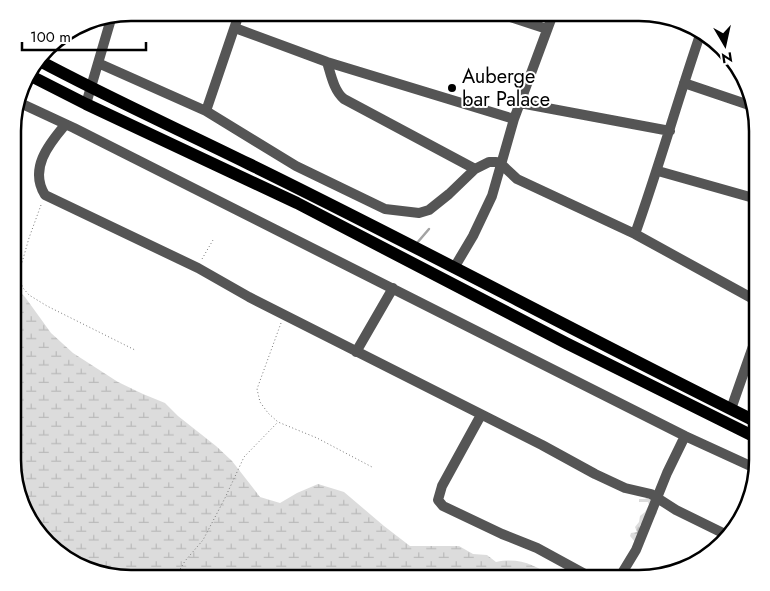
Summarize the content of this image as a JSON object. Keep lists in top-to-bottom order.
{
  "places": ["Auberge bar Palace"],
  "scale_bar": "100 m",
  "north": "bottom"
}
